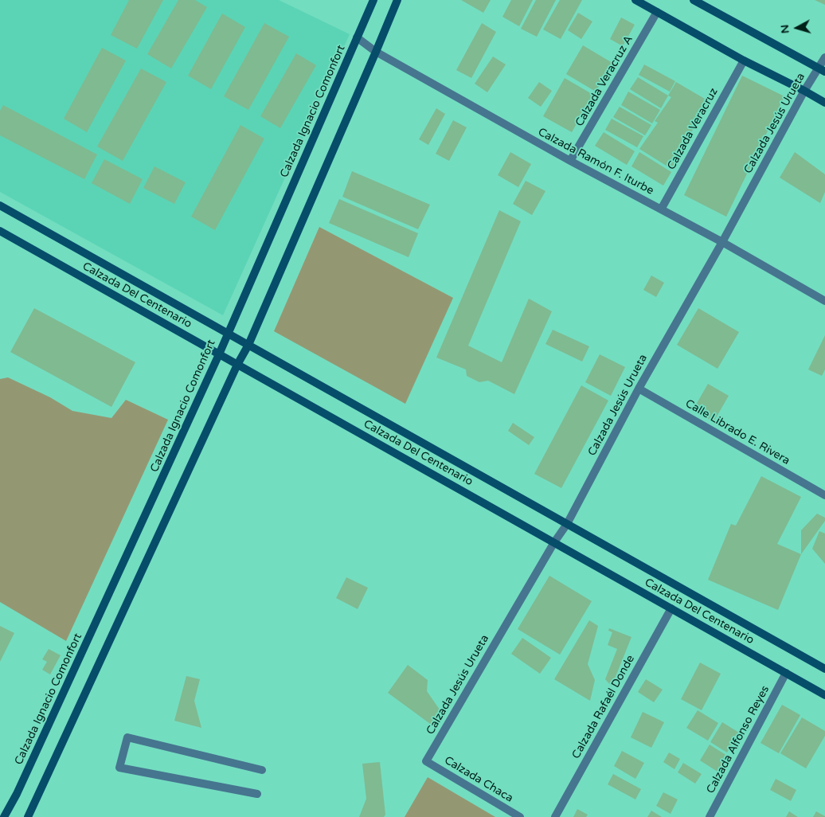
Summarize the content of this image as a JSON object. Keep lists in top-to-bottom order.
{
  "streets": {
    "main road": ["Calzada Ignacio Comonfort", "Calzada Del Centenario"],
    "street": [
      "Calzada Veracruz A",
      "Calzada Jesús Urueta",
      "Calzada Veracruz",
      "Calzada Ramón F. Iturbe",
      "Calle Librado E. Rivera",
      "Calzada Rafaél Donde",
      "Calzada Alfonso Reyes",
      "Calzada Chaca"
    ]
  },
  "crossings": [
    ["Calzada Veracruz A", "Calzada Ramón F. Iturbe"],
    ["Calzada Ignacio Comonfort", "Calzada Ramón F. Iturbe"],
    ["Calzada Ignacio Comonfort", "Calzada Del Centenario"],
    ["Calzada Jesús Urueta", "Calzada Ramón F. Iturbe"],
    ["Calzada Jesús Urueta", "Calzada Del Centenario"],
    ["Calzada Jesús Urueta", "Calle Librado E. Rivera"],
    ["Calzada Jesús Urueta", "Calzada Chaca"],
    ["Calzada Veracruz", "Calzada Ramón F. Iturbe"],
    ["Calzada Del Centenario", "Calzada Rafaél Donde"],
    ["Calzada Del Centenario", "Calzada Alfonso Reyes"]
  ],
  "north": "left"
}
